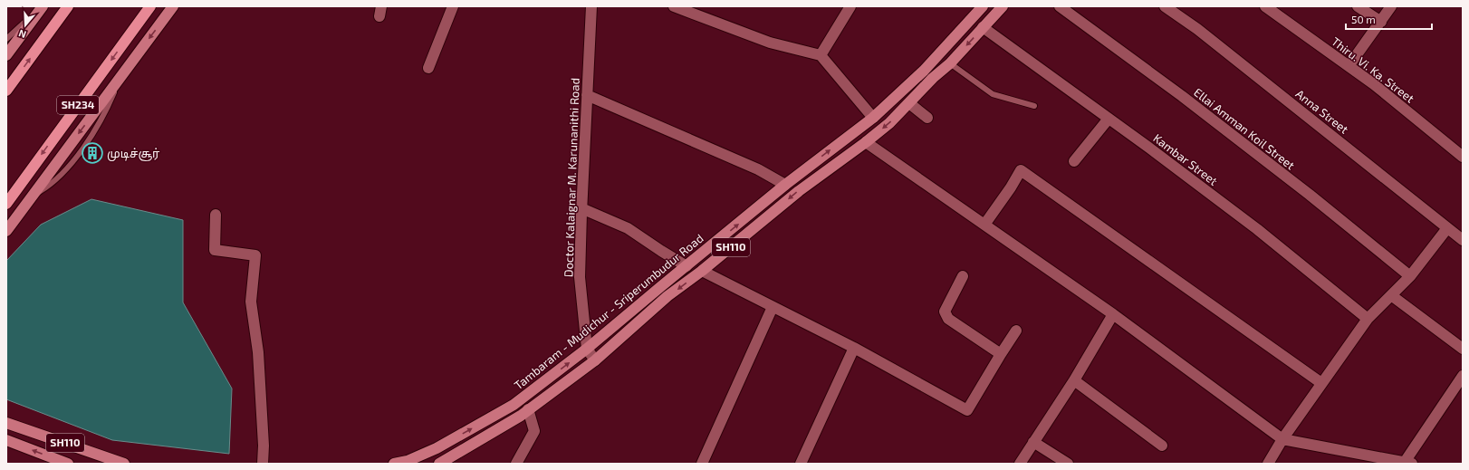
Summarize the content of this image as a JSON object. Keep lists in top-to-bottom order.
{
  "streets": {
    "highway": ["SH234"],
    "main road": ["SH110", "Tambaram - Mudichur - Sriperumbudur Road"],
    "street": [
      "Thiru. Vi. Ka. Street",
      "Anna Street",
      "Ellai Amman Koil Street",
      "Kambar Street",
      "Doctor Kalaignar M. Karunanithi Road"
    ]
  },
  "crossings": [
    ["Kambar Street", "SH110"],
    ["Doctor Kalaignar M. Karunanithi Road", "Tambaram - Mudichur - Sriperumbudur Road"],
    ["SH110", "Tambaram - Mudichur - Sriperumbudur Road"]
  ],
  "places": {
    "building": ["முடிச்சூர்"]
  },
  "scale_bar": "50 m",
  "north": "bottom"
}
